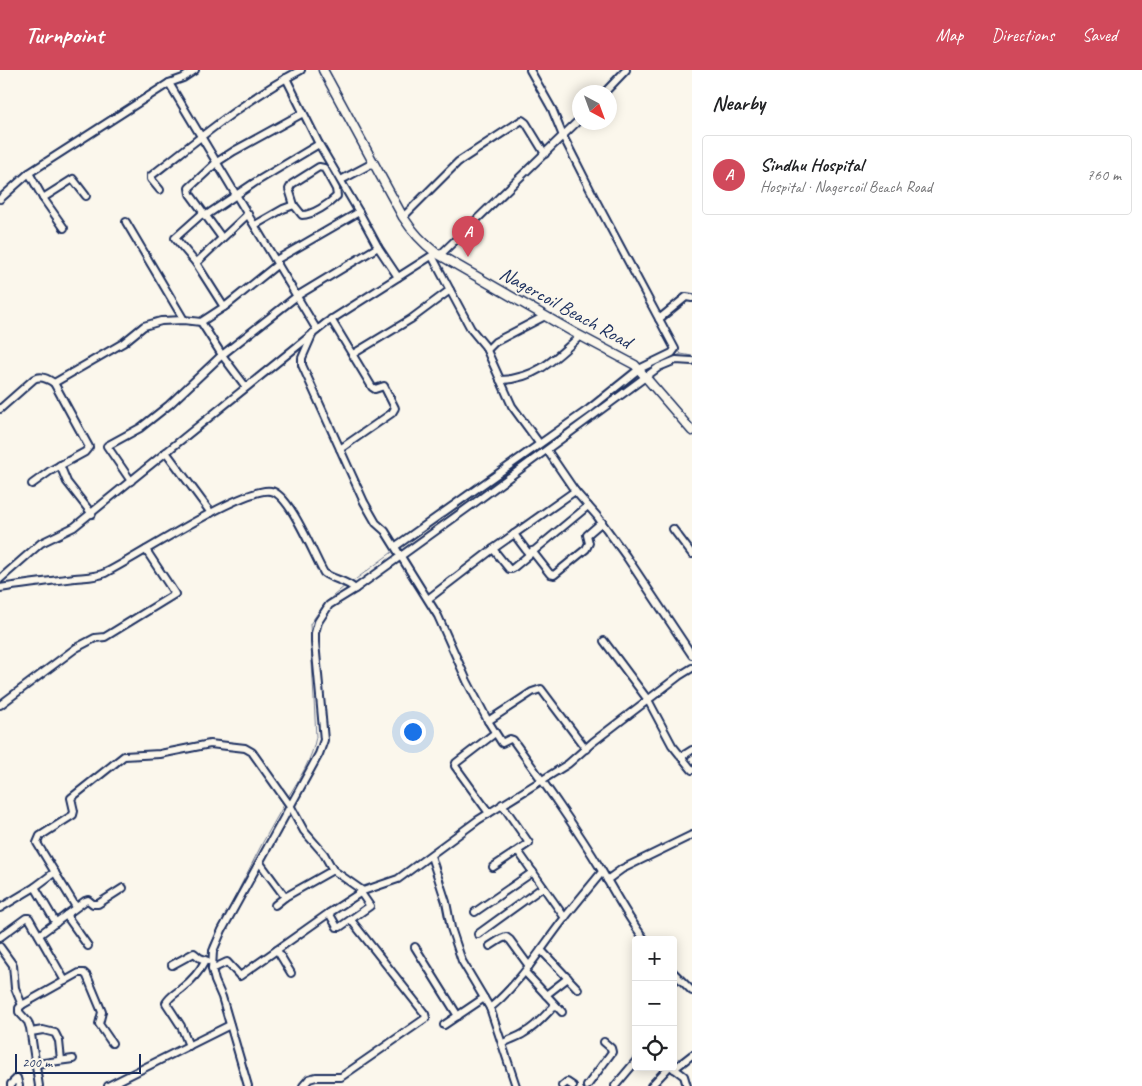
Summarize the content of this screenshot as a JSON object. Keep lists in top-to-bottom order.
{
  "streets": {
    "main road": ["Nagercoil Beach Road"]
  },
  "scale_bar": "200 m",
  "north": "bottom right",
  "page": {
    "header": "Turnpoint",
    "nav": ["Map", "Directions", "Saved"],
    "heading": "Nearby",
    "list": [
      {
        "mark": "A",
        "name": "Sindhu Hospital",
        "note": "Hospital · Nagercoil Beach Road",
        "value": "760 m"
      }
    ],
    "pins": "A",
    "map_buttons": ["+", "−"],
    "scale": "200 m"
  }
}
